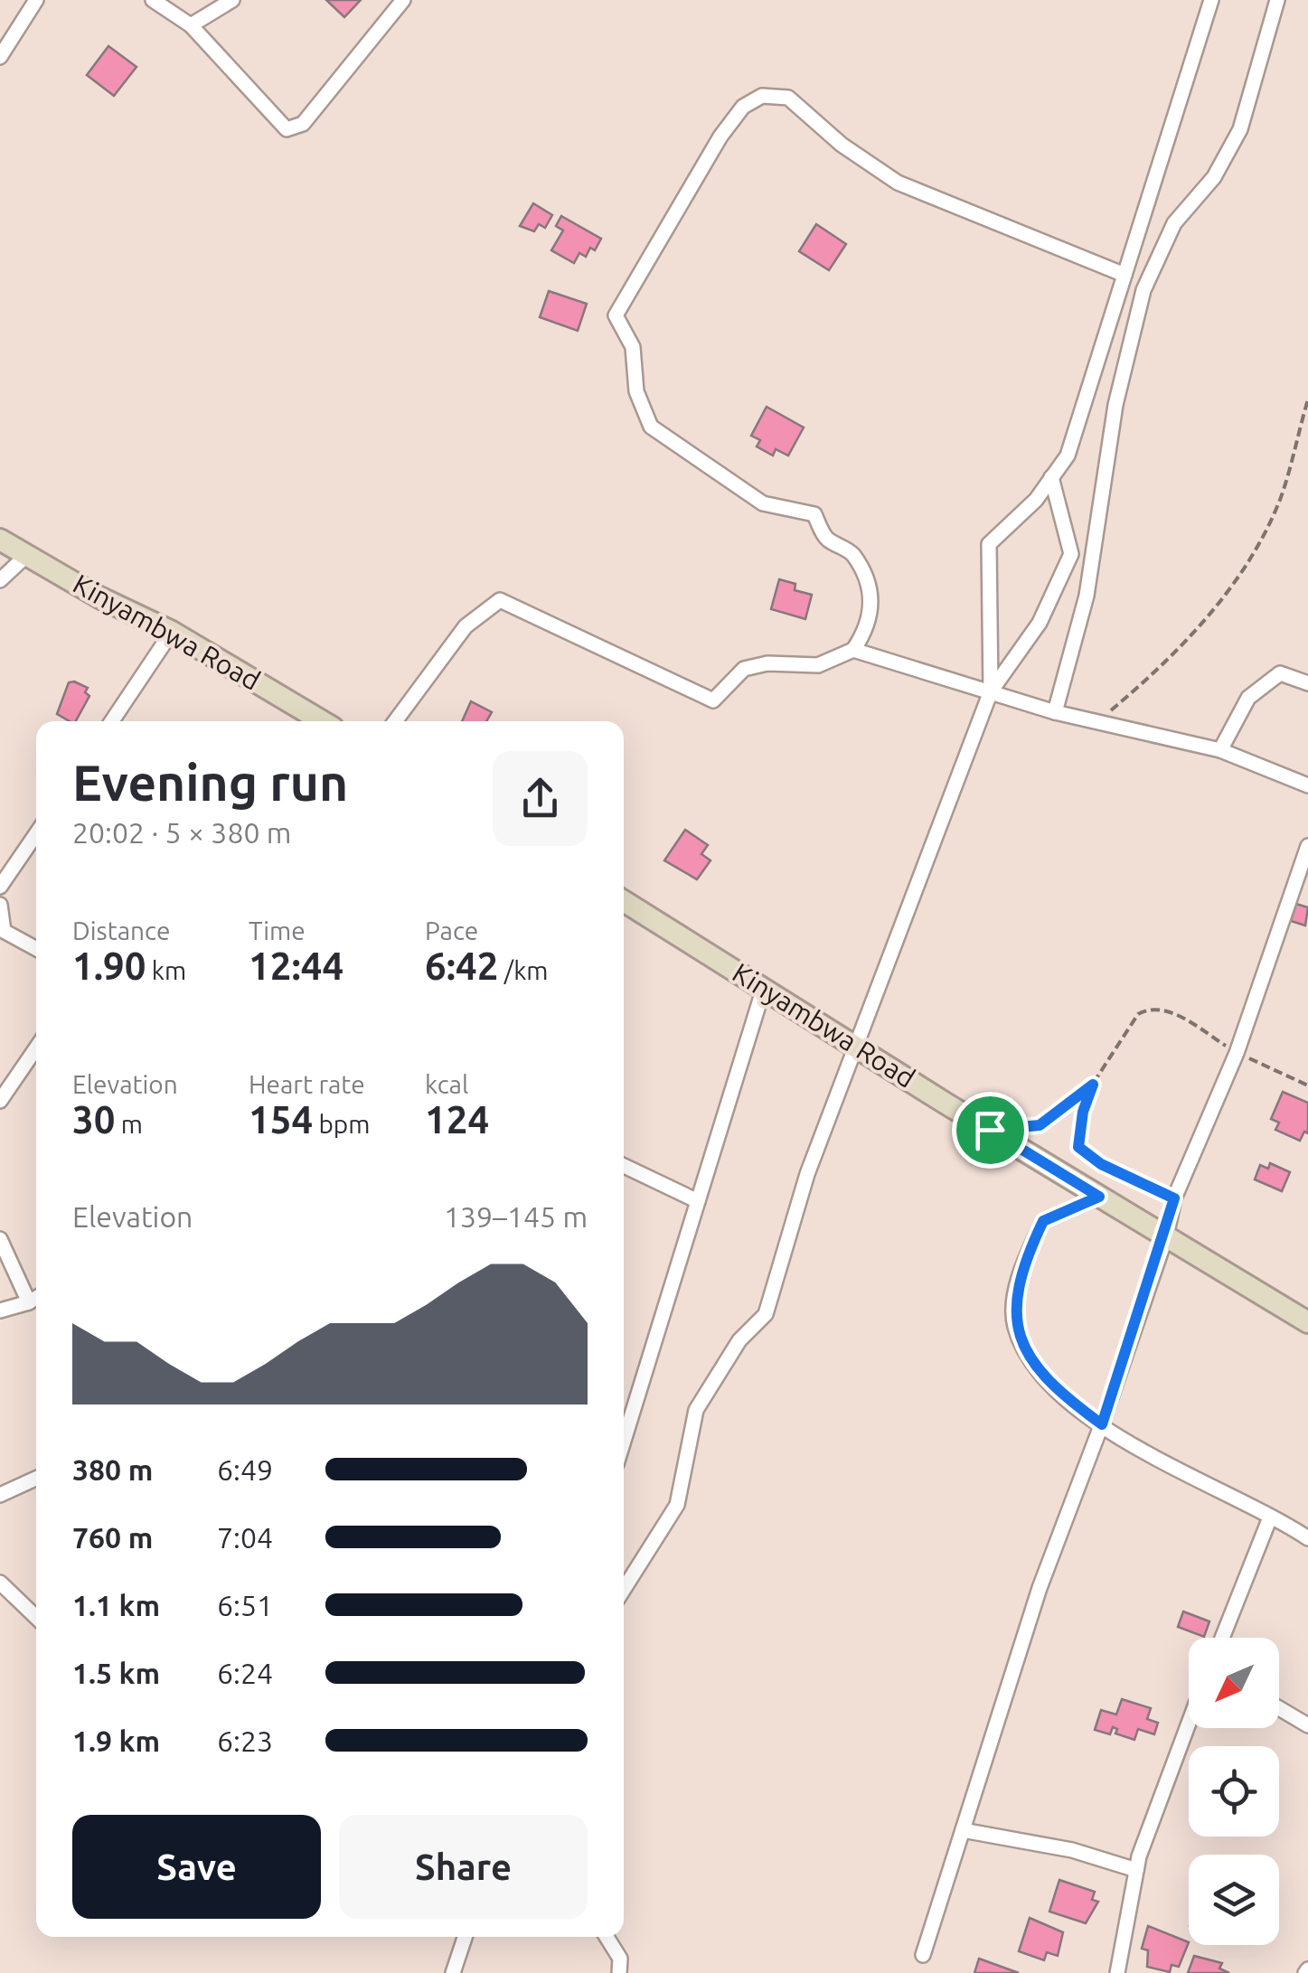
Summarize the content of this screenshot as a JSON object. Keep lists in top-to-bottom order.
{
  "streets": {
    "street": ["Kinyambwa Road"]
  },
  "north": "bottom left",
  "page": {
    "heading": ["Evening run", "20:02 · 5 × 380 m"],
    "stats": [
      ["Distance", "1.90 km"],
      ["Time", "12:44"],
      ["Pace", "6:42 /km"],
      ["Elevation", "30 m"],
      ["Heart rate", "154 bpm"],
      ["kcal", "124"]
    ],
    "chart": ["Elevation", "139–145 m"],
    "list": [
      {
        "name": "380 m",
        "note": "6:49"
      },
      {
        "name": "760 m",
        "note": "7:04"
      },
      {
        "name": "1.1 km",
        "note": "6:51"
      },
      {
        "name": "1.5 km",
        "note": "6:24"
      },
      {
        "name": "1.9 km",
        "note": "6:23"
      }
    ],
    "buttons": ["Save", "Share"]
  }
}
